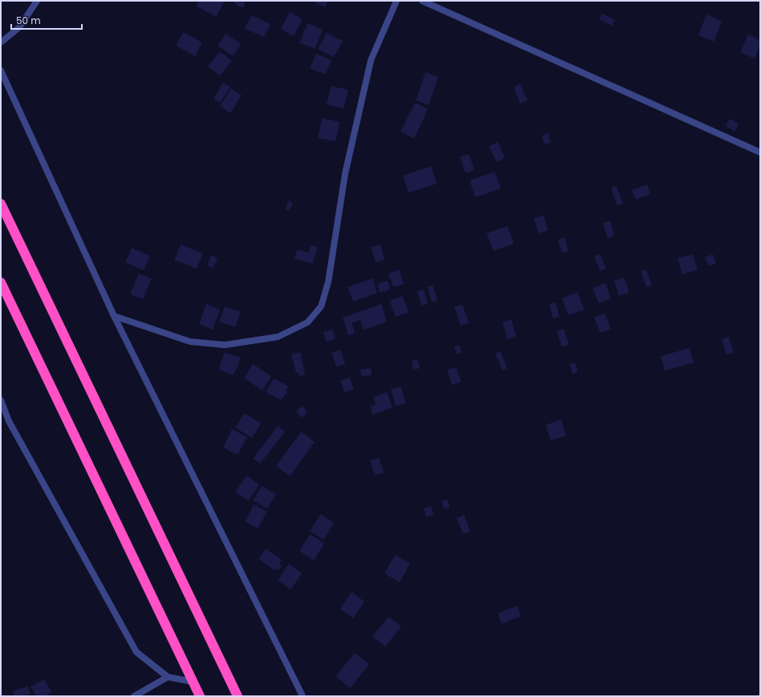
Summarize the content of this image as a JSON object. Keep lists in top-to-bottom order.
{
  "scale_bar": "50 m"
}
